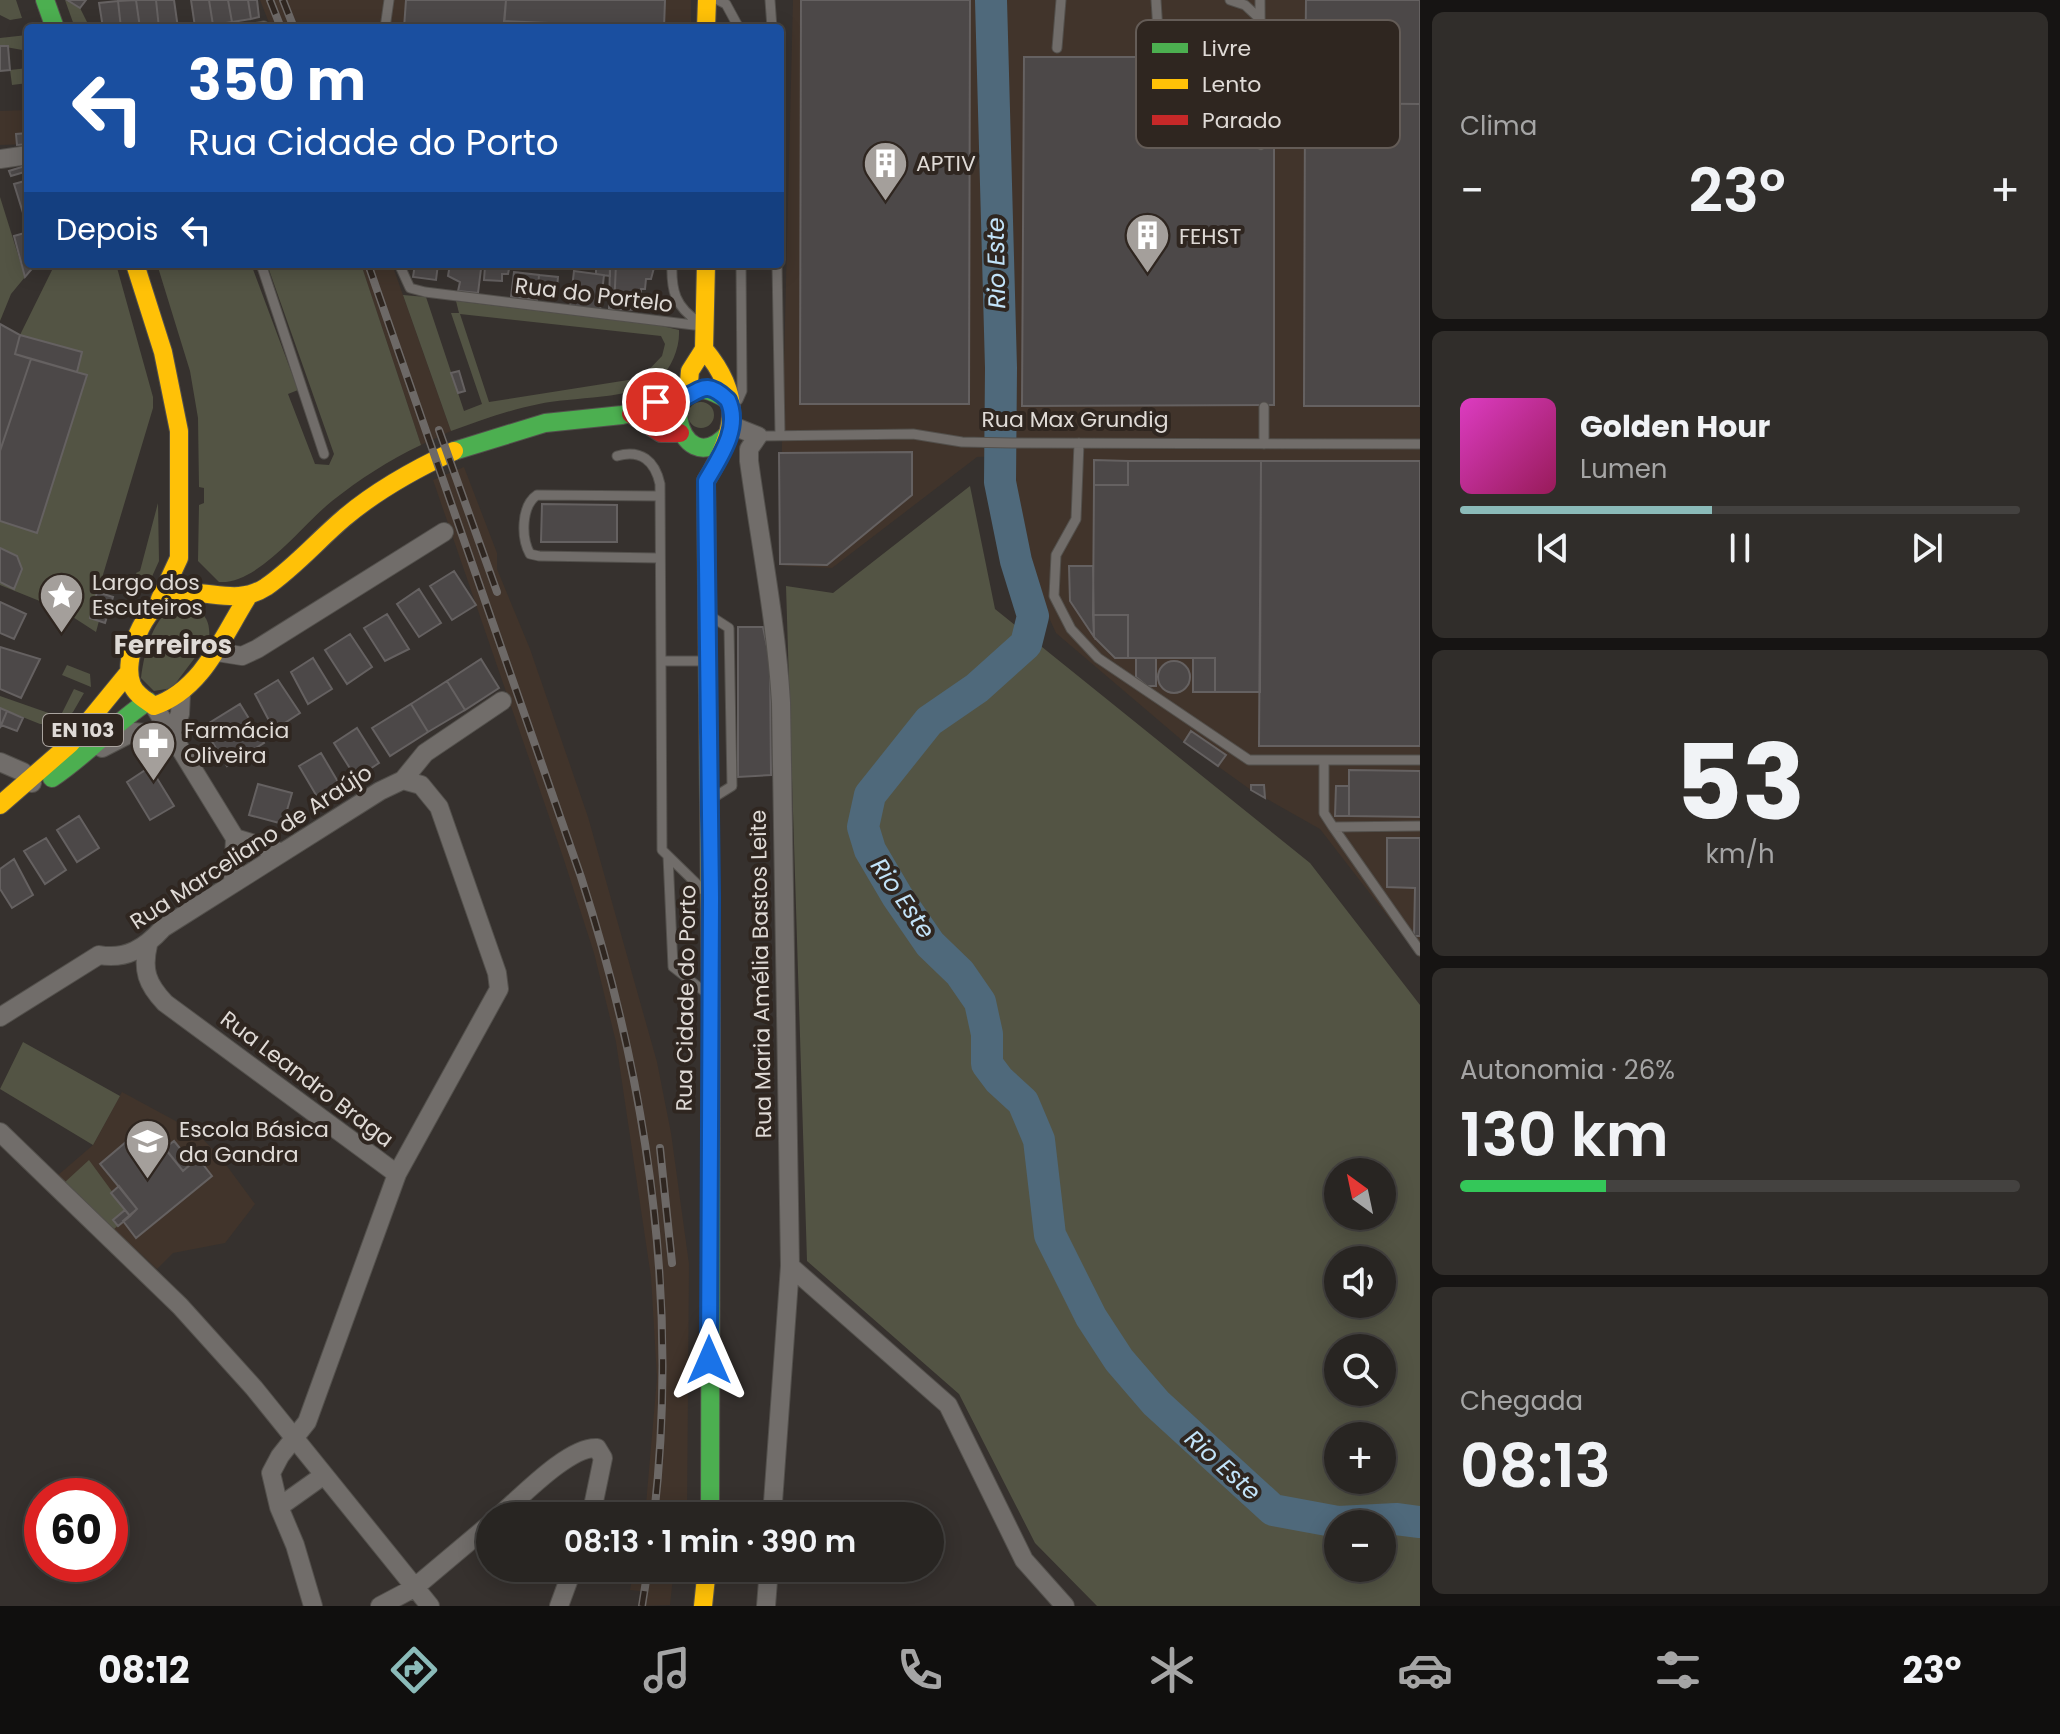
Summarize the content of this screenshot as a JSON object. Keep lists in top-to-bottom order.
{
  "streets": {
    "main road": ["EN 103", "Rua Cidade do Porto"],
    "street": [
      "Rua Max Grundig",
      "Rua Marceliano de Araújo",
      "Rua Maria Amélia Bastos Leite",
      "Rua Leandro Braga"
    ],
    "lane": ["Rua do Portelo"]
  },
  "crossings": [
    ["Rua do Portelo", "Rua Cidade do Porto"],
    ["Rua Max Grundig", "Rua Maria Amélia Bastos Leite"],
    ["Rua Max Grundig", "Rua Cidade do Porto"],
    ["Rua Marceliano de Araújo", "Rua Leandro Braga"]
  ],
  "districts": ["Ferreiros"],
  "water": ["Rio Este"],
  "places": {
    "building": ["APTIV", "FEHST"],
    "place": ["Largo dos Escuteiros"],
    "pharmacy": ["Farmácia Oliveira"],
    "school or university": ["Escola Básica da Gandra"]
  },
  "legend": ["Livre", "Lento", "Parado"],
  "north": "top left",
  "page": {
    "tile": [
      "Clima",
      ["53", "km/h"],
      ["Autonomia · 26%", "130 km"],
      ["Chegada", "08:13"]
    ],
    "turn": ["350 m", "Rua Cidade do Porto"],
    "heat": ["−", "23°", "+"],
    "then": "Depois",
    "song": ["Golden Hour", "Lumen"],
    "map_buttons": ["+", "−"],
    "limit": "60",
    "trip": "08:13 · 1 min · 390 m",
    "tabs": ["08:12", "23°"]
  }
}
